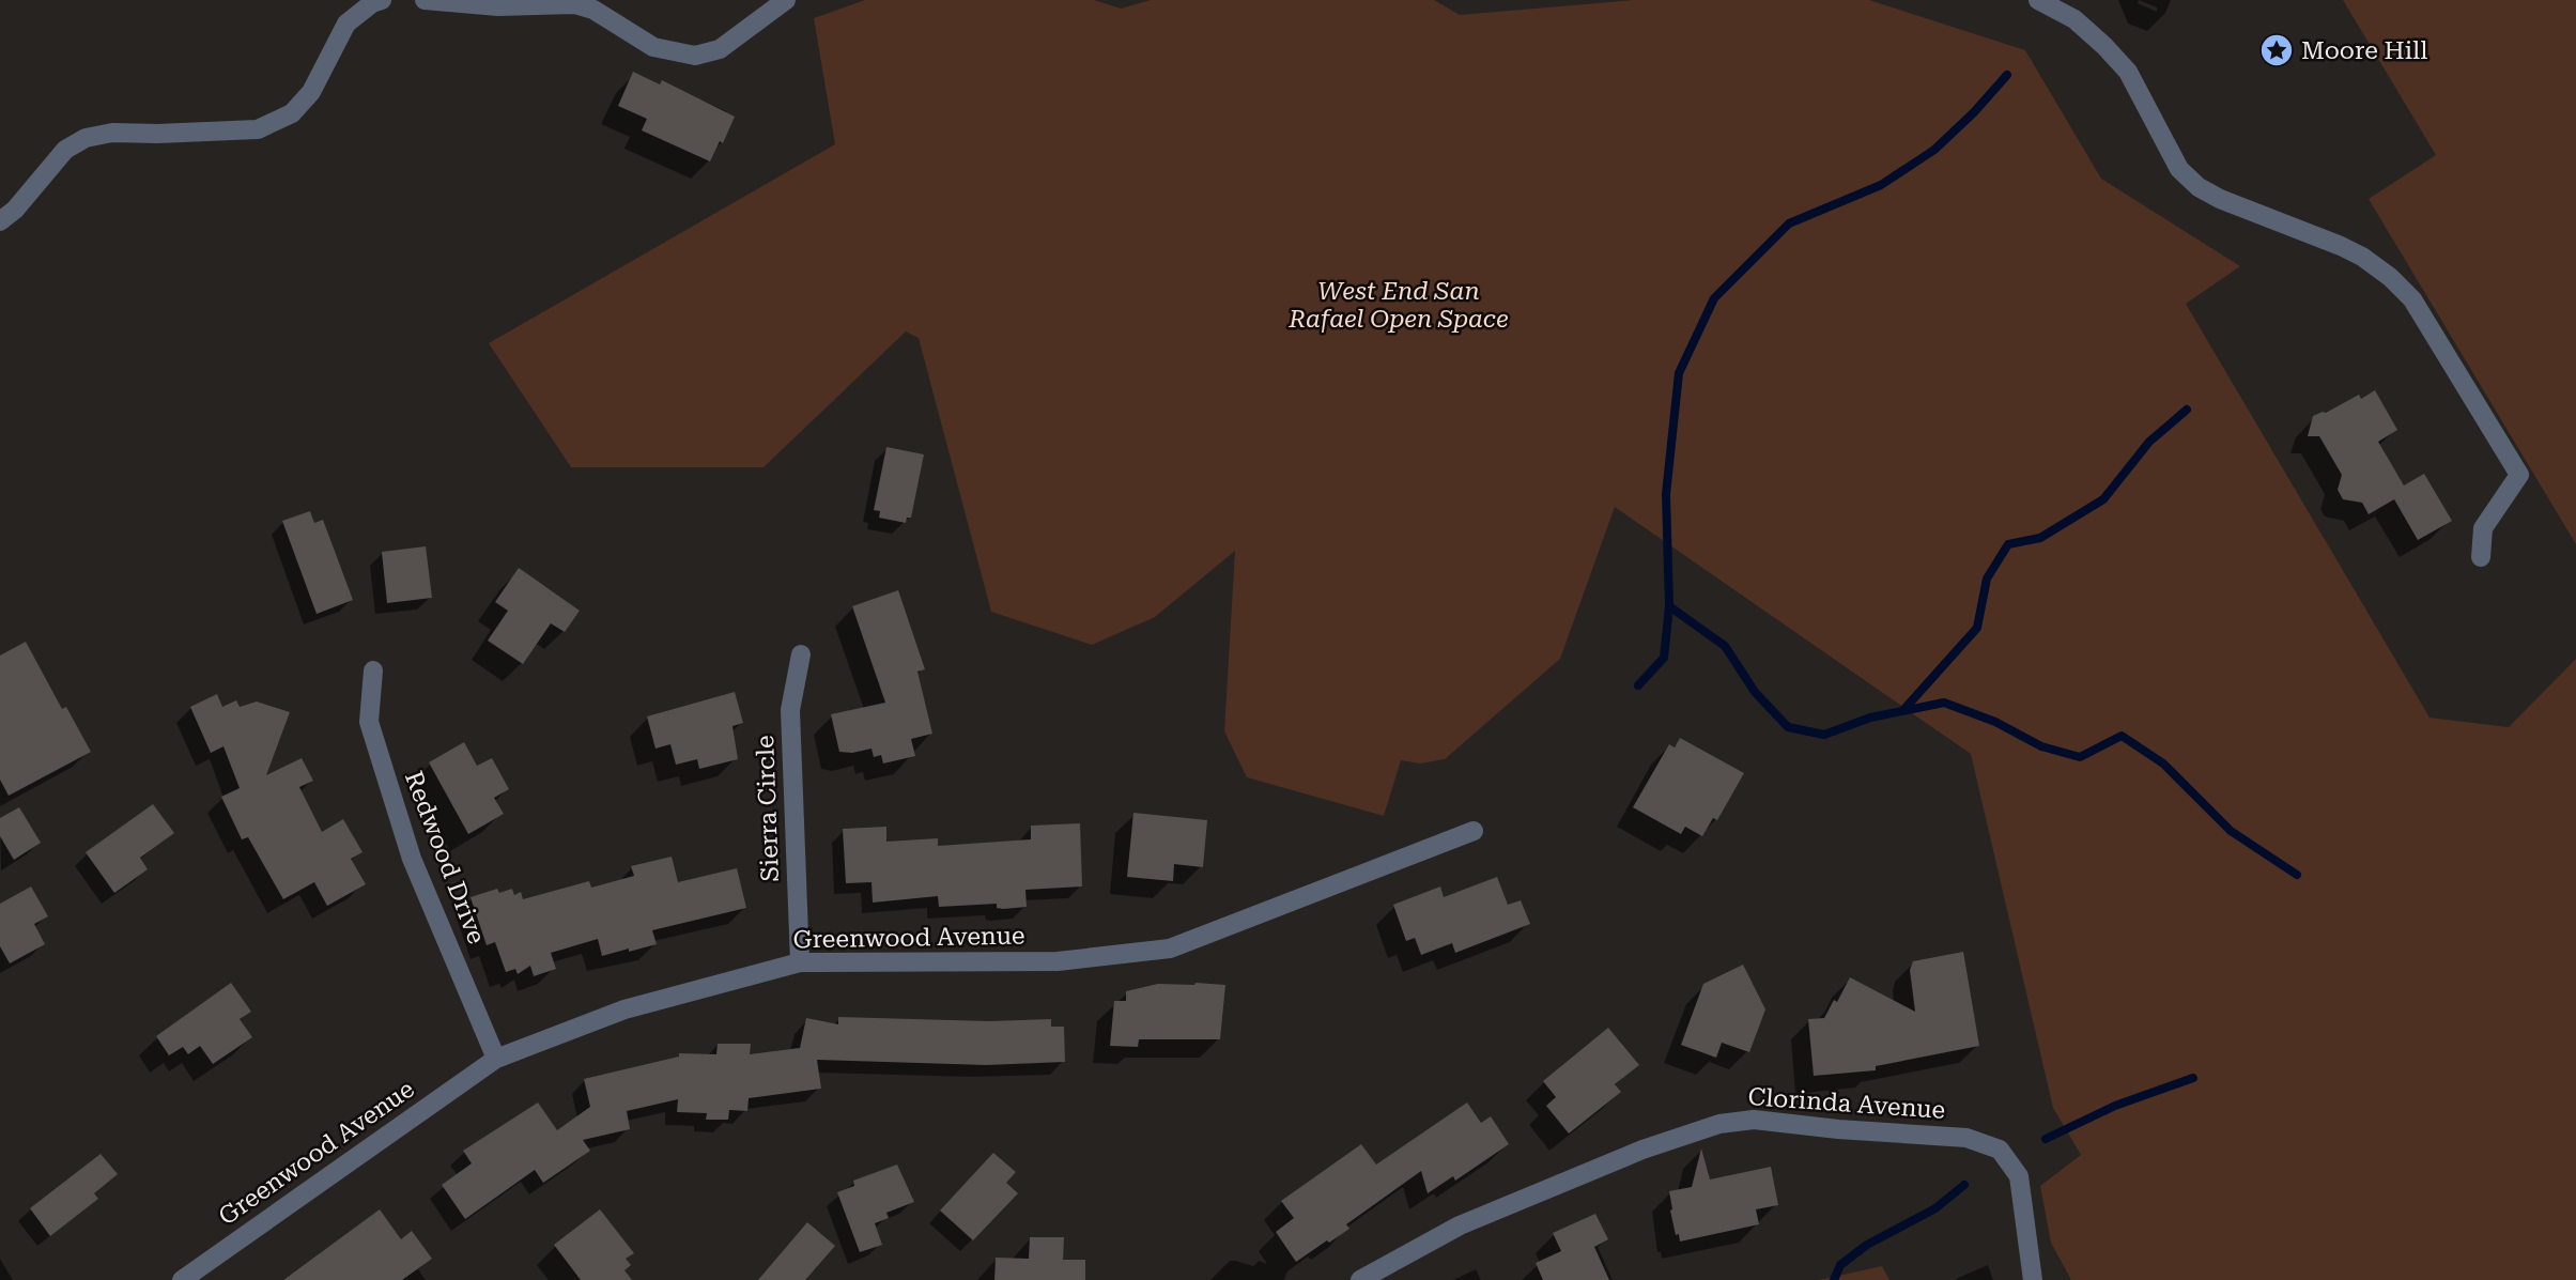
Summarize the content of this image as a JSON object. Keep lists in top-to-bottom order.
{
  "streets": {
    "street": [
      "Sierra Circle",
      "Redwood Drive",
      "Greenwood Avenue",
      "Clorinda Avenue"
    ]
  },
  "crossings": [
    ["Sierra Circle", "Greenwood Avenue"],
    ["Redwood Drive", "Greenwood Avenue"]
  ],
  "parks": ["West End San Rafael Open Space"],
  "places": {
    "place": ["Moore Hill"]
  }
}
